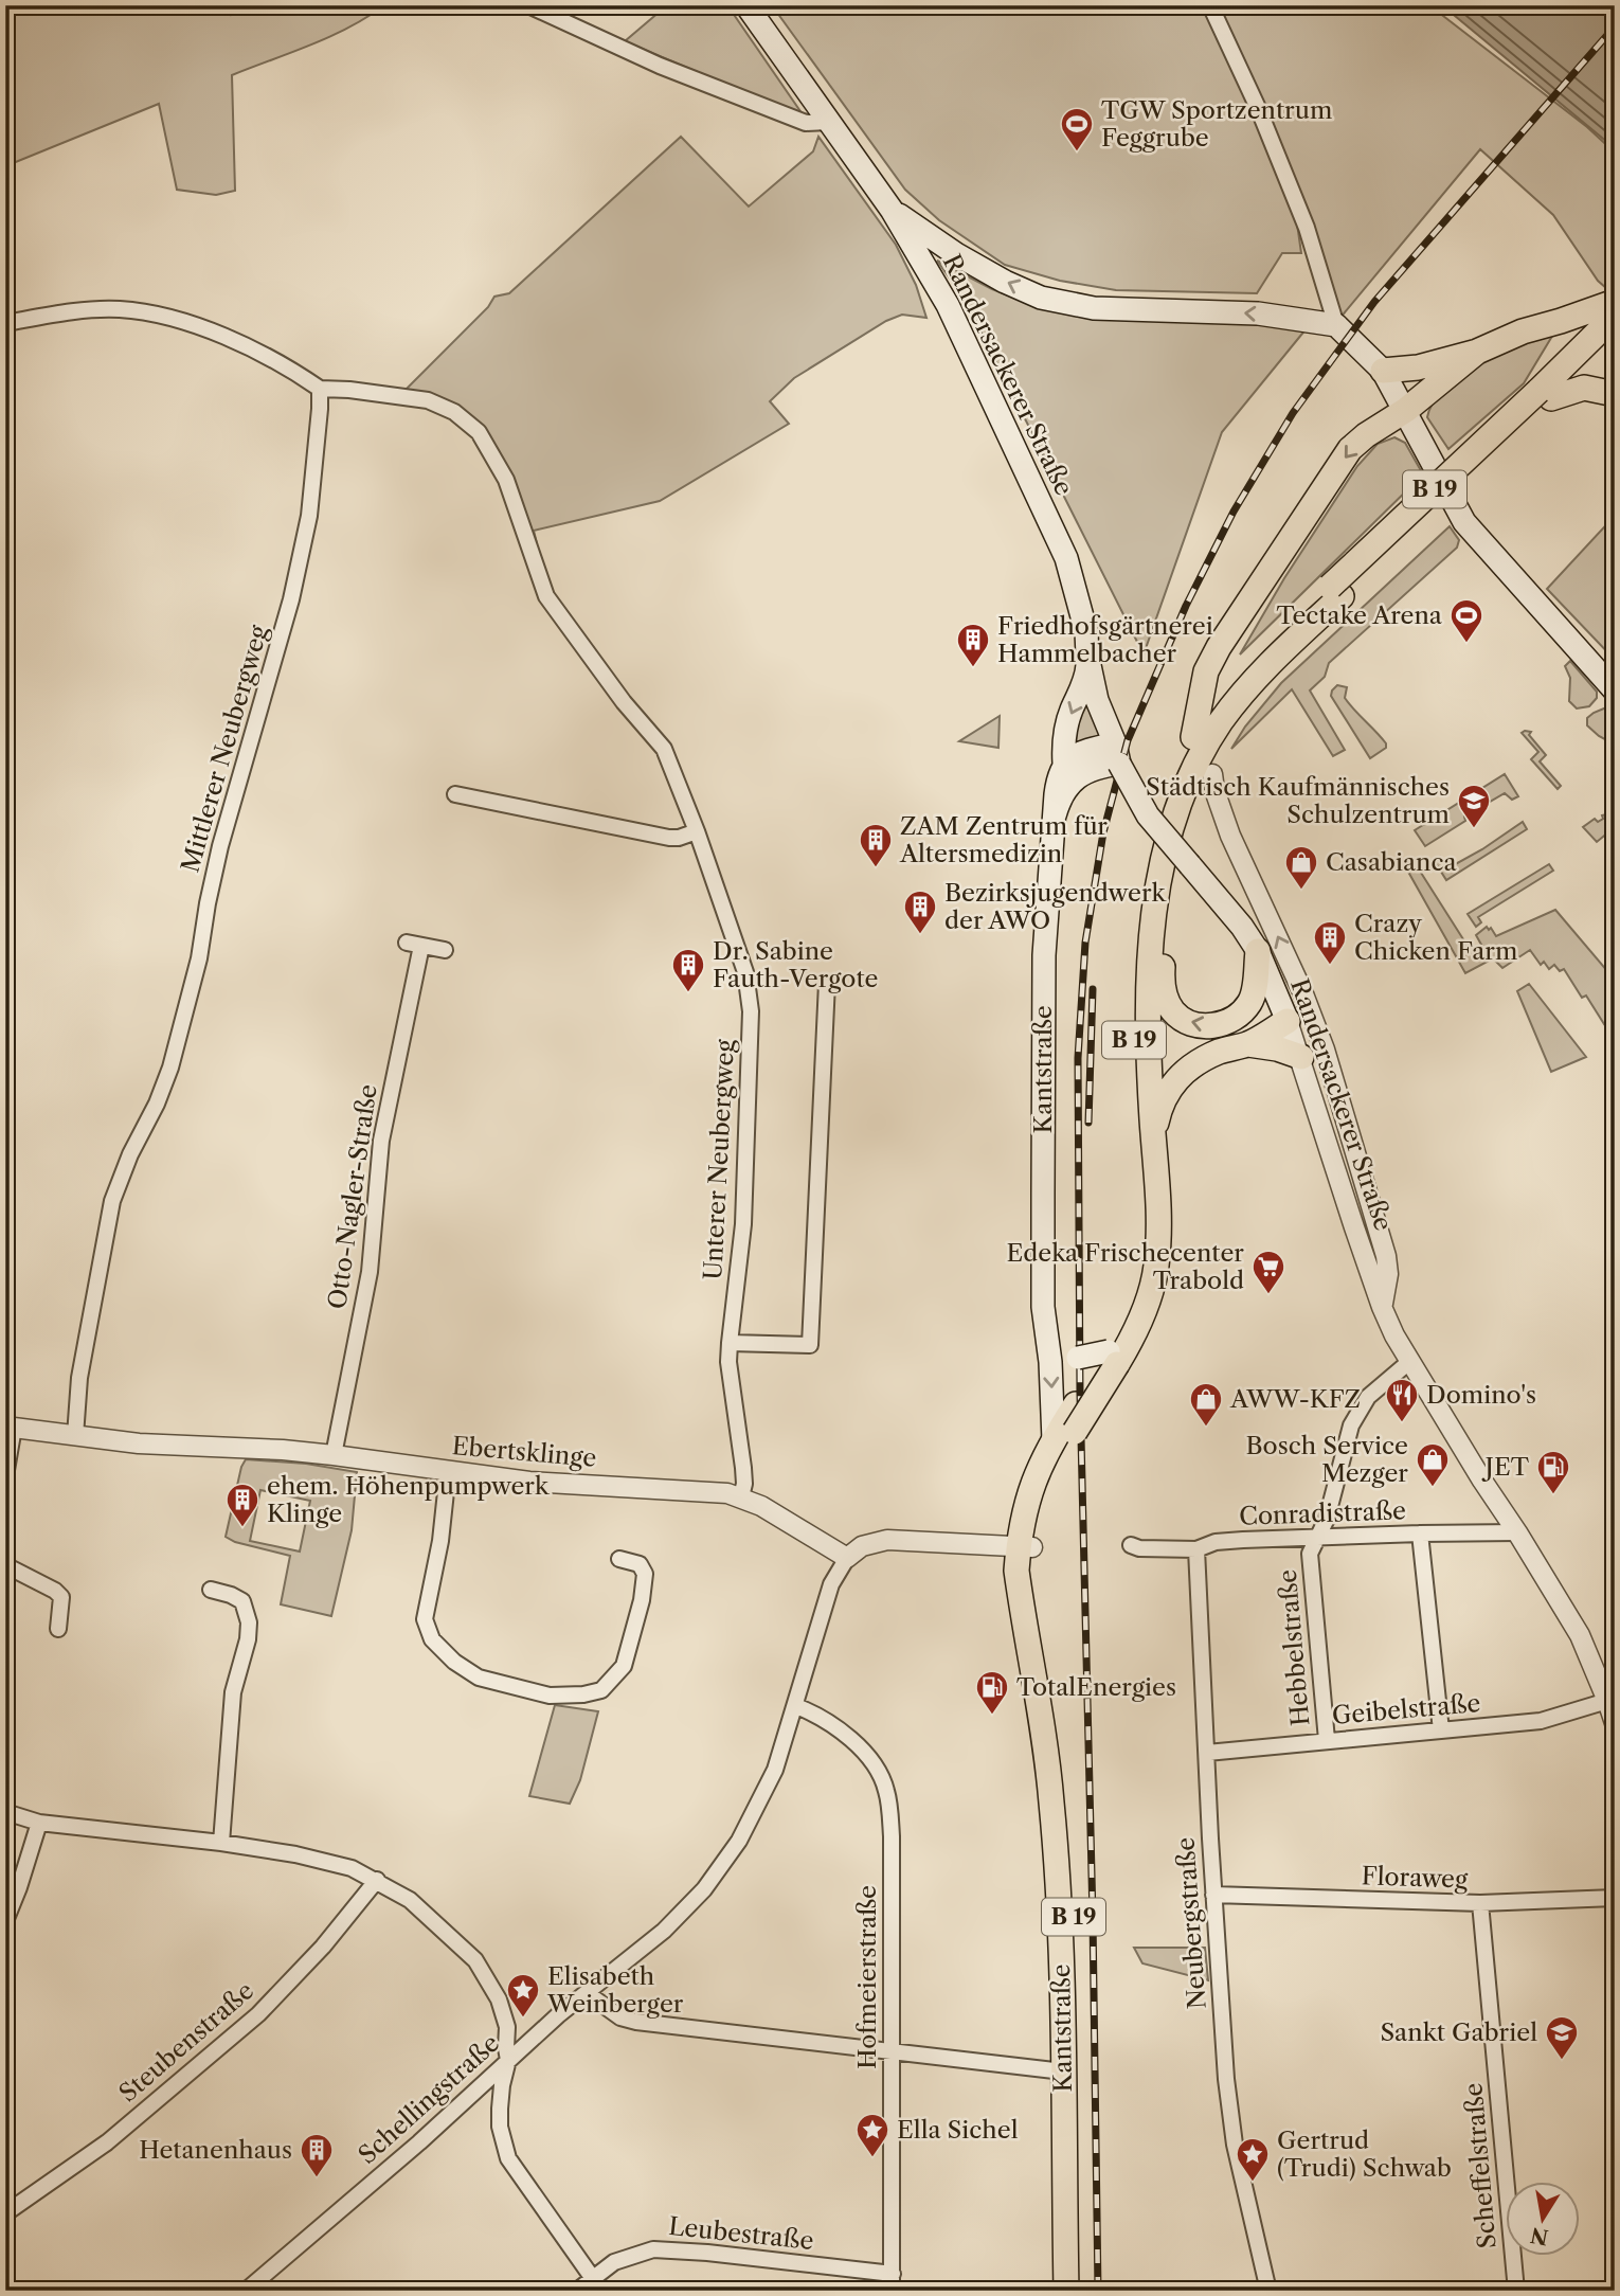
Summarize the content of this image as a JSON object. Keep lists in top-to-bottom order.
{
  "streets": {
    "main road": ["Randersackerer Straße", "B 19", "Kantstraße"],
    "street": [
      "Mittlerer Neubergweg",
      "Unterer Neubergweg",
      "Otto-Nagler-Straße",
      "Ebertsklinge",
      "Conradistraße",
      "Hebbelstraße",
      "Geibelstraße",
      "Floraweg",
      "Neubergstraße",
      "Hofmeierstraße",
      "Steubenstraße",
      "Schellingstraße",
      "Scheffelstraße",
      "Leubestraße"
    ]
  },
  "crossings": [
    ["Randersackerer Straße", "Kantstraße"],
    ["Randersackerer Straße", "Conradistraße"],
    ["Randersackerer Straße", "Hebbelstraße"],
    ["Randersackerer Straße", "Geibelstraße"],
    ["B 19", "Kantstraße"],
    ["Mittlerer Neubergweg", "Unterer Neubergweg"],
    ["Mittlerer Neubergweg", "Ebertsklinge"],
    ["Unterer Neubergweg", "Ebertsklinge"],
    ["Otto-Nagler-Straße", "Ebertsklinge"],
    ["Ebertsklinge", "Schellingstraße"],
    ["Conradistraße", "Hebbelstraße"],
    ["Conradistraße", "Neubergstraße"],
    ["Hebbelstraße", "Geibelstraße"],
    ["Geibelstraße", "Neubergstraße"],
    ["Floraweg", "Neubergstraße"],
    ["Floraweg", "Scheffelstraße"],
    ["Hofmeierstraße", "Schellingstraße"],
    ["Hofmeierstraße", "Leubestraße"]
  ],
  "places": {
    "sports": ["TGW Sportzentrum Feggrube", "Tectake Arena"],
    "building": [
      "Friedhofsgärtnerei Hammelbacher",
      "ZAM Zentrum für Altersmedizin",
      "Bezirksjugendwerk der AWO",
      "Crazy Chicken Farm",
      "Dr. Sabine Fauth-Vergote",
      "ehem. Höhenpumpwerk Klinge",
      "Hetanenhaus"
    ],
    "school or university": ["Städtisch Kaufmännisches Schulzentrum", "Sankt Gabriel"],
    "shop": ["Casabianca", "AWW-KFZ", "Bosch Service Mezger"],
    "supermarket": ["Edeka Frischecenter Trabold"],
    "restaurant": ["Domino's"],
    "fuel station": ["JET", "TotalEnergies"],
    "place": ["Elisabeth Weinberger", "Ella Sichel", "Gertrud (Trudi) Schwab"]
  },
  "north": "bottom"
}
